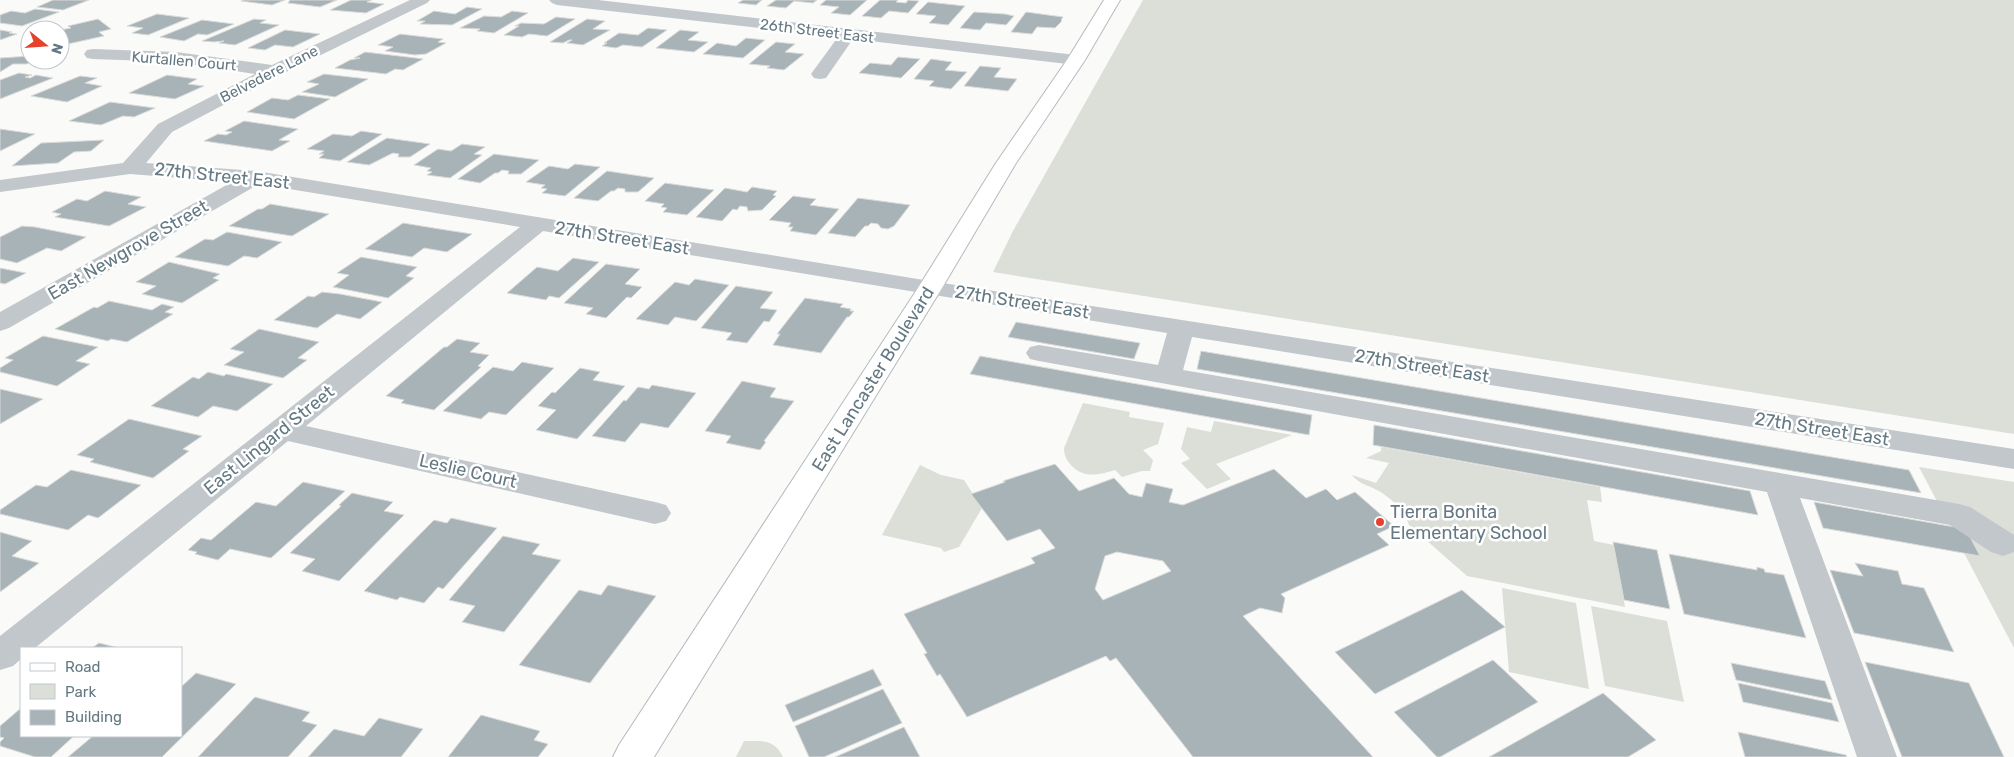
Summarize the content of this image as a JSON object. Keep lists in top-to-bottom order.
{
  "streets": {
    "main road": ["East Lancaster Boulevard"],
    "street": [
      "26th Street East",
      "Kurtallen Court",
      "Belvedere Lane",
      "27th Street East",
      "East Newgrove Street",
      "East Lingard Street",
      "Leslie Court"
    ]
  },
  "crossings": [
    ["26th Street East", "East Lancaster Boulevard"],
    ["Kurtallen Court", "Belvedere Lane"],
    ["Belvedere Lane", "27th Street East"],
    ["27th Street East", "East Newgrove Street"],
    ["27th Street East", "East Lancaster Boulevard"],
    ["27th Street East", "East Lingard Street"],
    ["East Lingard Street", "Leslie Court"]
  ],
  "places": ["Tierra Bonita Elementary School"],
  "legend": ["Road", "Park", "Building"],
  "north": "right"
}
